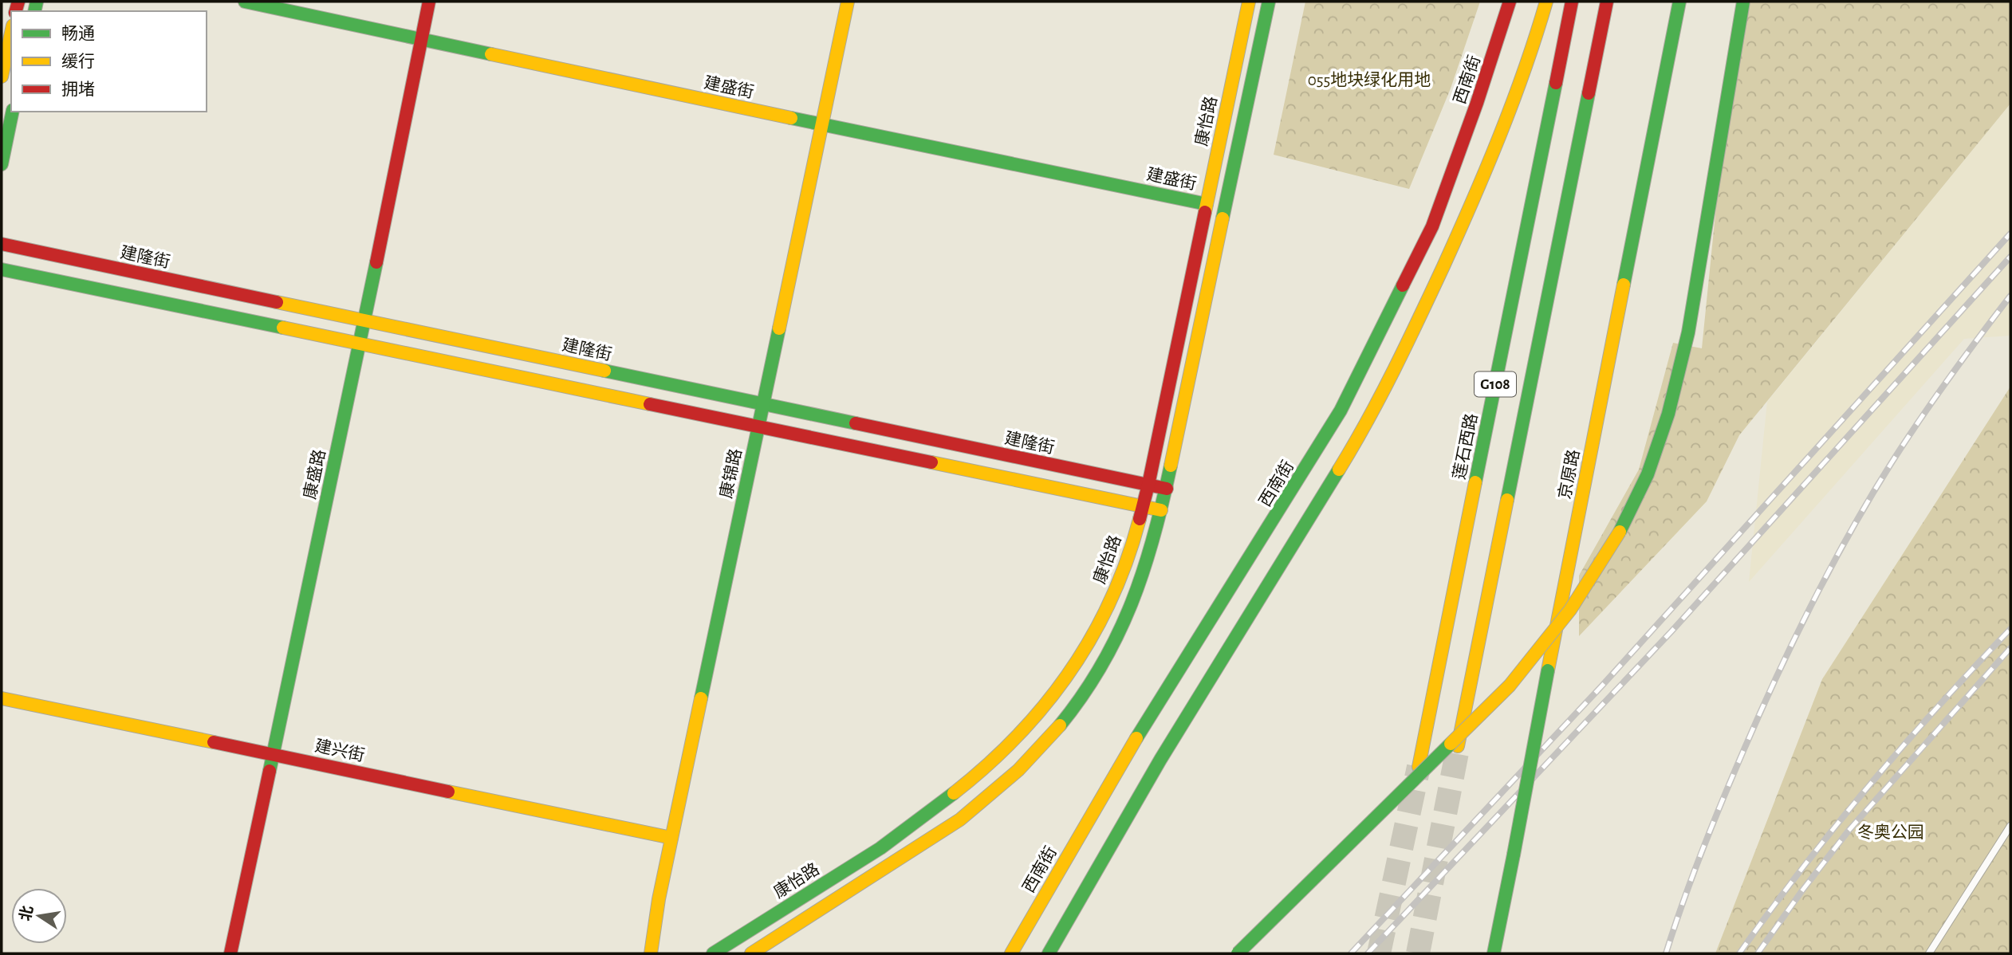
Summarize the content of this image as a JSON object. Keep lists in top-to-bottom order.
{
  "streets": {
    "main road": [
      "西南街",
      "建盛街",
      "康怡路",
      "建隆街",
      "G108",
      "莲石西路",
      "康锦路",
      "康盛路",
      "京原路",
      "建兴街"
    ]
  },
  "crossings": [
    ["建盛街", "康怡路"],
    ["建盛街", "康锦路"],
    ["建盛街", "康盛路"],
    ["康怡路", "建隆街"],
    ["建隆街", "康锦路"],
    ["建隆街", "康盛路"],
    ["康锦路", "建兴街"],
    ["康盛路", "建兴街"]
  ],
  "parks": ["055地块绿化用地", "冬奥公园"],
  "legend": ["畅通", "缓行", "拥堵"],
  "north": "left"
}
